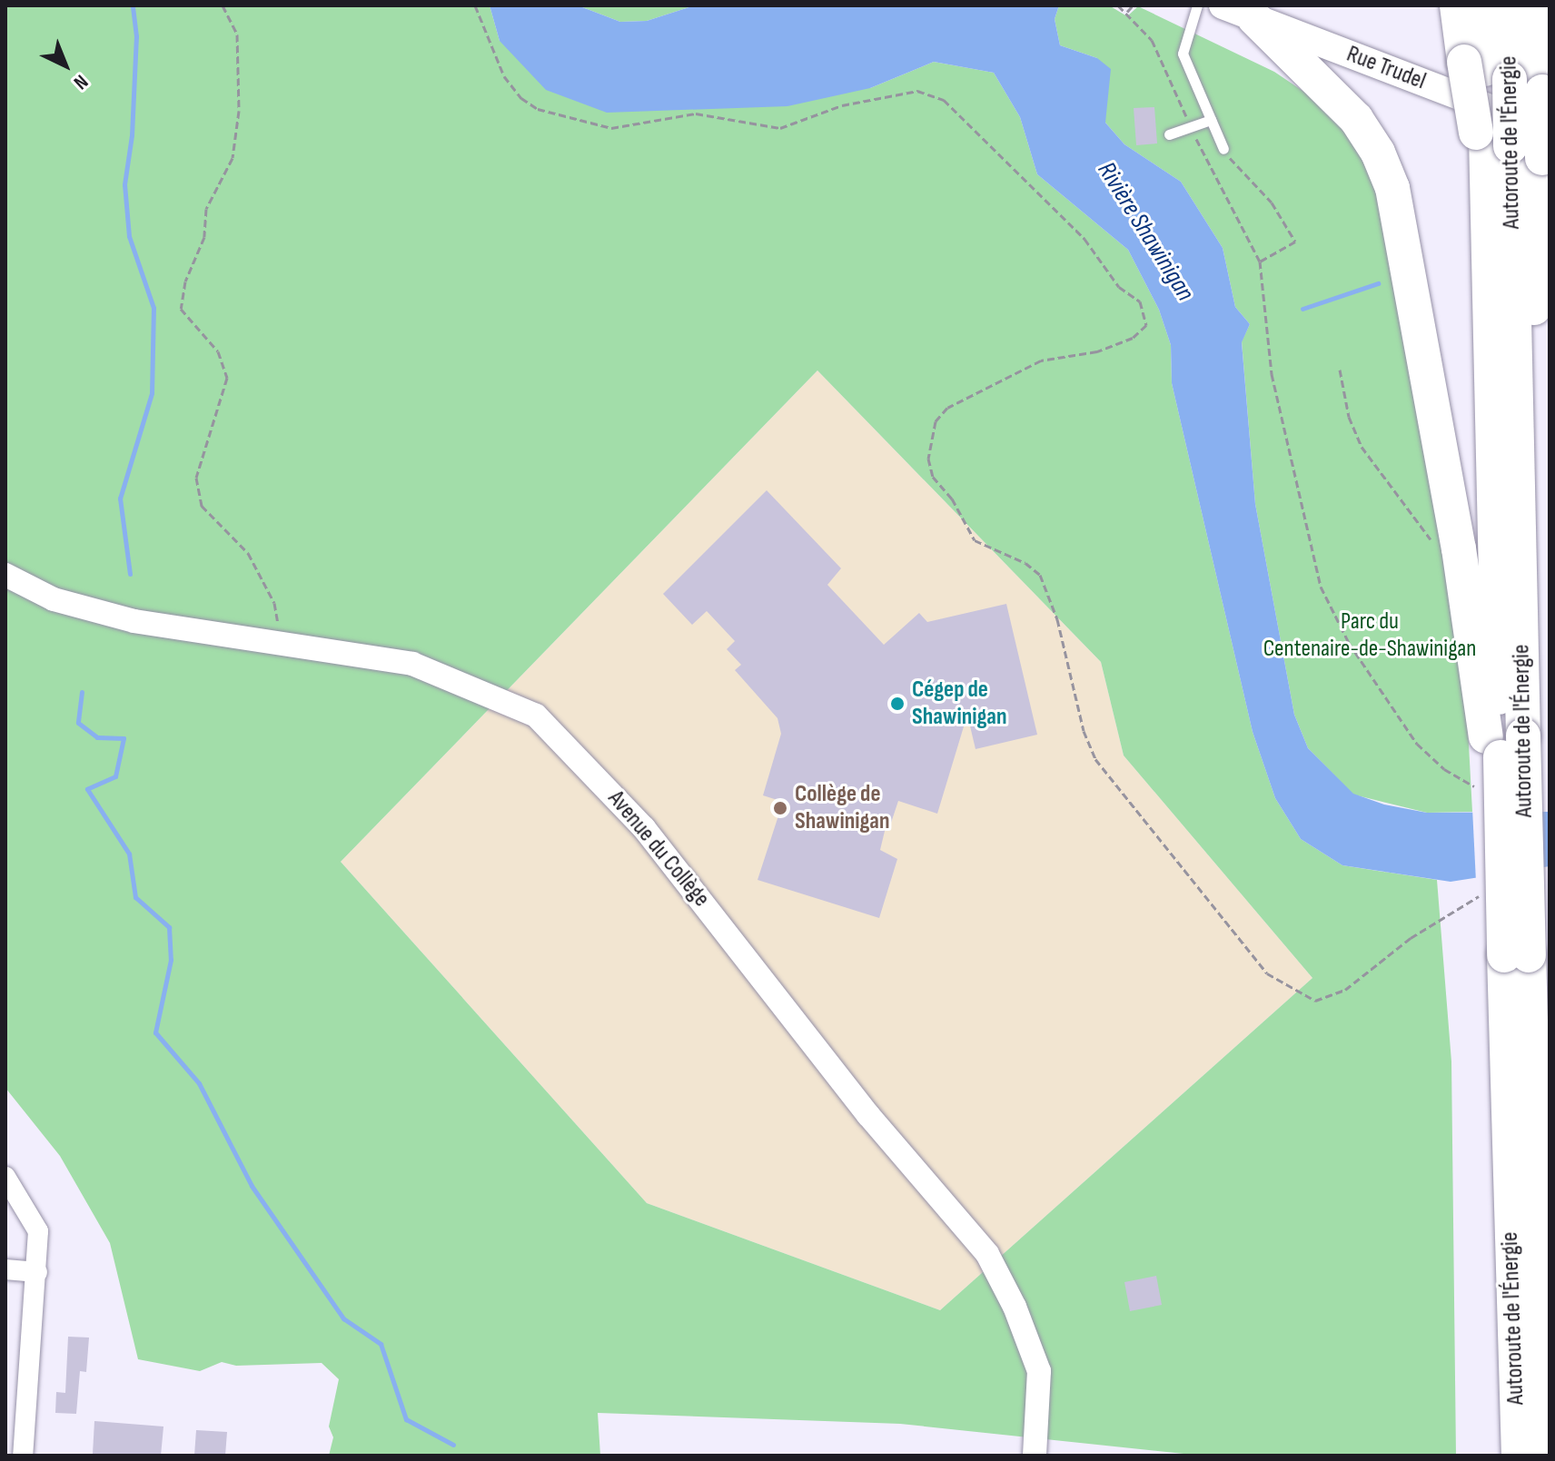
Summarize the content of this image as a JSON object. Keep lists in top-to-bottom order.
{
  "streets": {
    "highway": ["Autoroute de l'Énergie"],
    "main road": ["Rue Trudel"],
    "street": ["Avenue du Collège"]
  },
  "water": ["Rivière Shawinigan"],
  "parks": ["Parc du Centenaire-de-Shawinigan"],
  "places": ["Cégep de Shawinigan", "Collège de Shawinigan"],
  "north": "bottom right"
}
